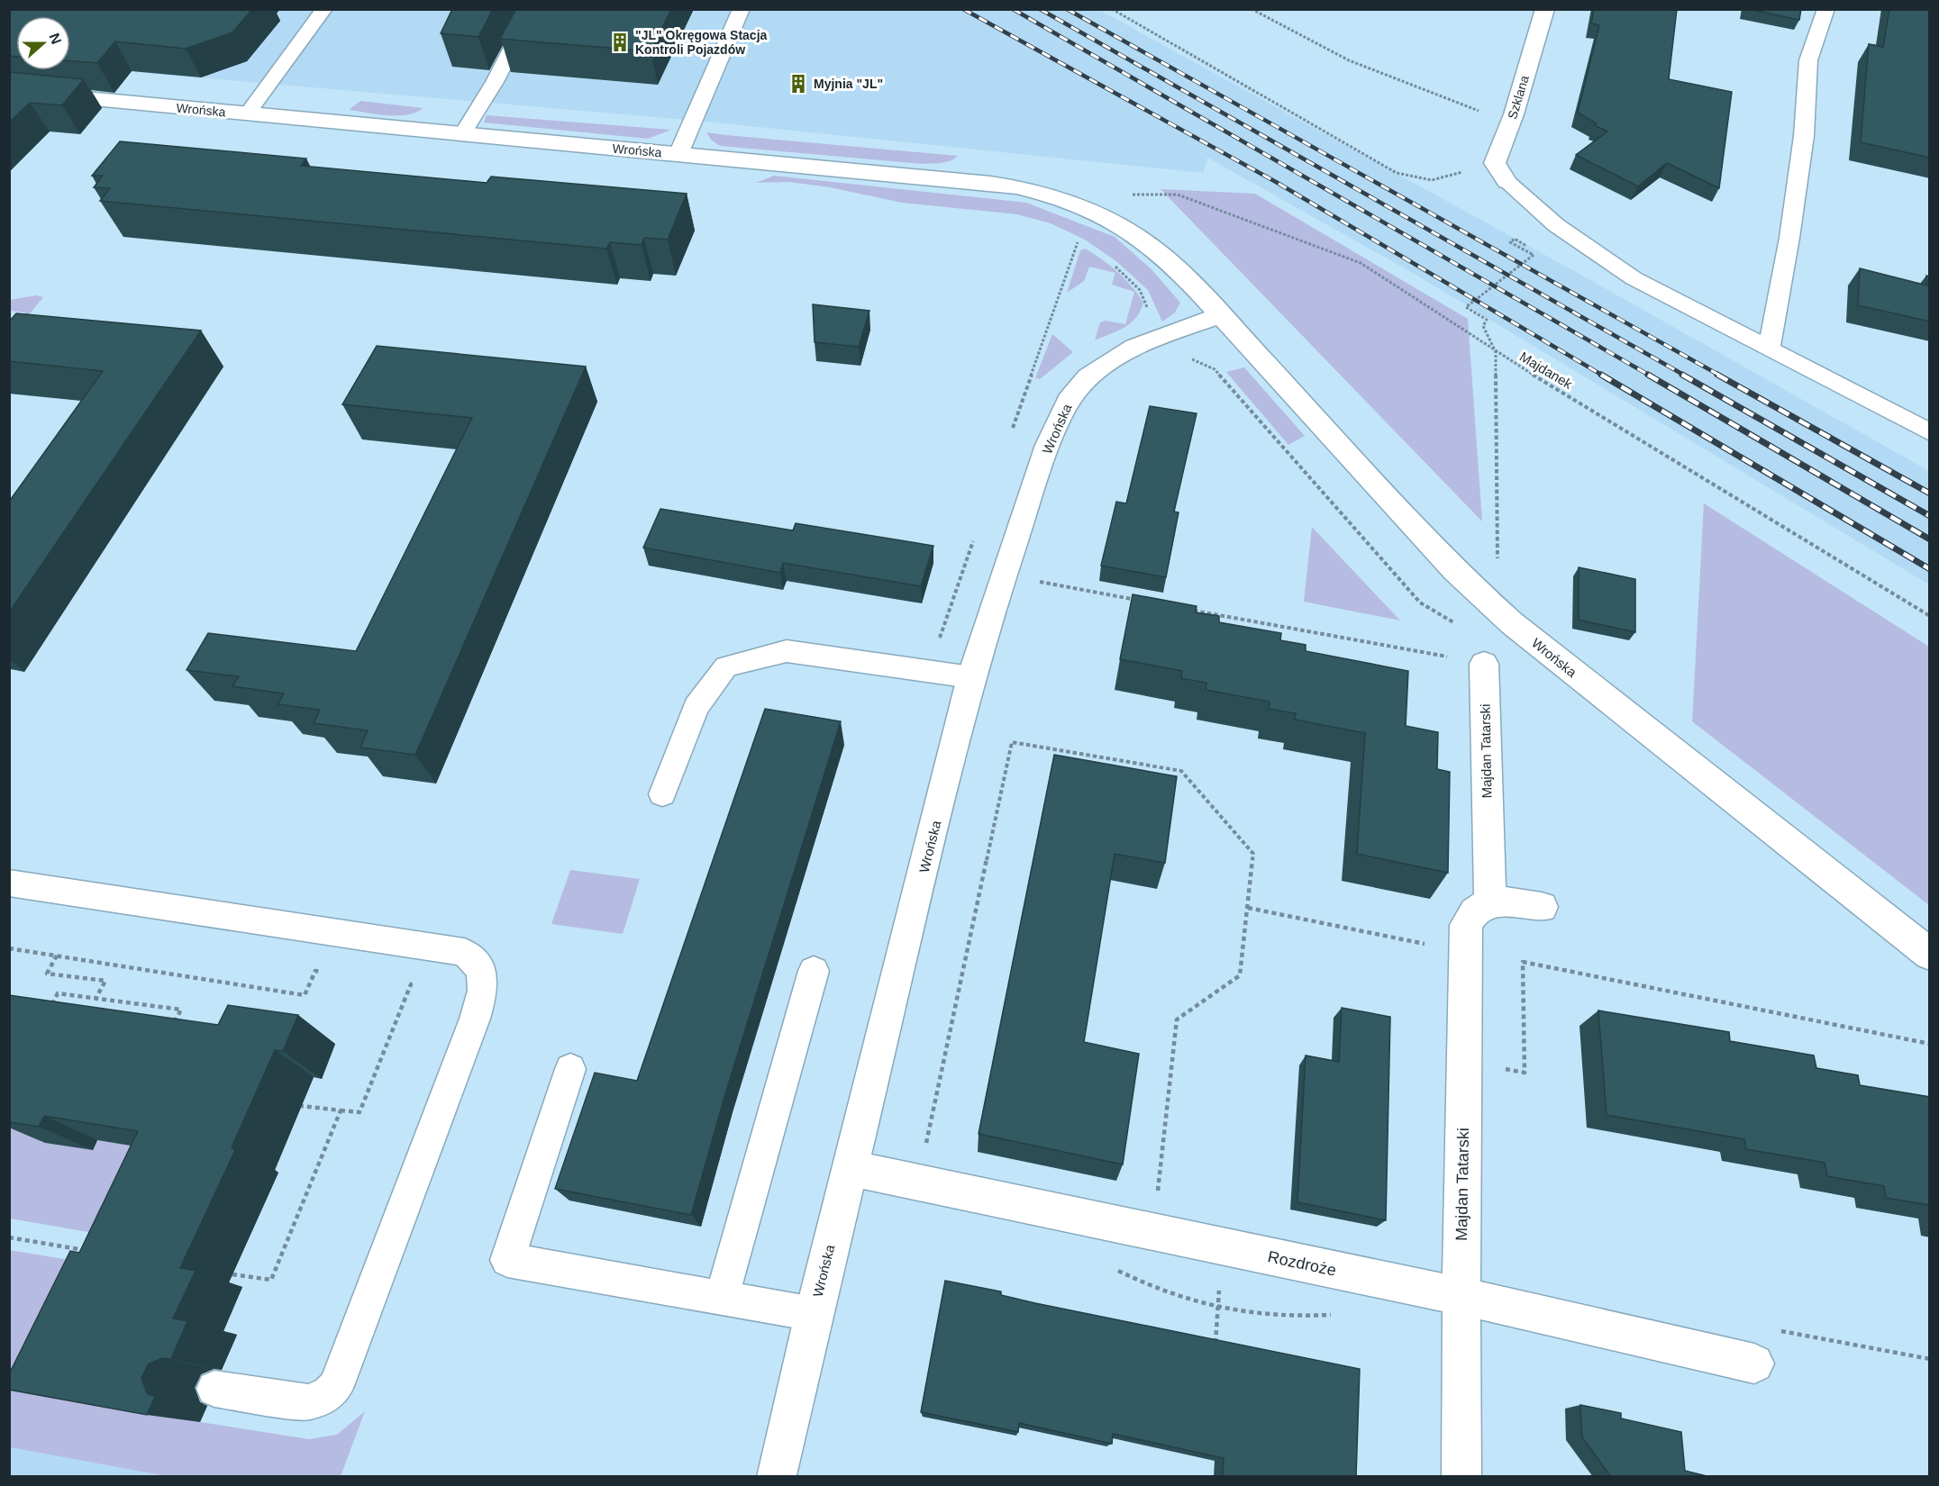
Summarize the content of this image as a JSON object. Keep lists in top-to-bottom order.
{
  "streets": {
    "street": [
      "Szklana",
      "Wrońska",
      "Majdan Tatarski",
      "Rozdroże"
    ],
    "path": ["Majdanek"]
  },
  "crossings": [
    ["Wrońska", "Rozdroże"],
    ["Majdan Tatarski", "Rozdroże"]
  ],
  "places": {
    "building": ["\"JL\" Okręgowa Stacja Kontroli Pojazdów", "Myjnia \"JL\""]
  },
  "north": "right"
}
